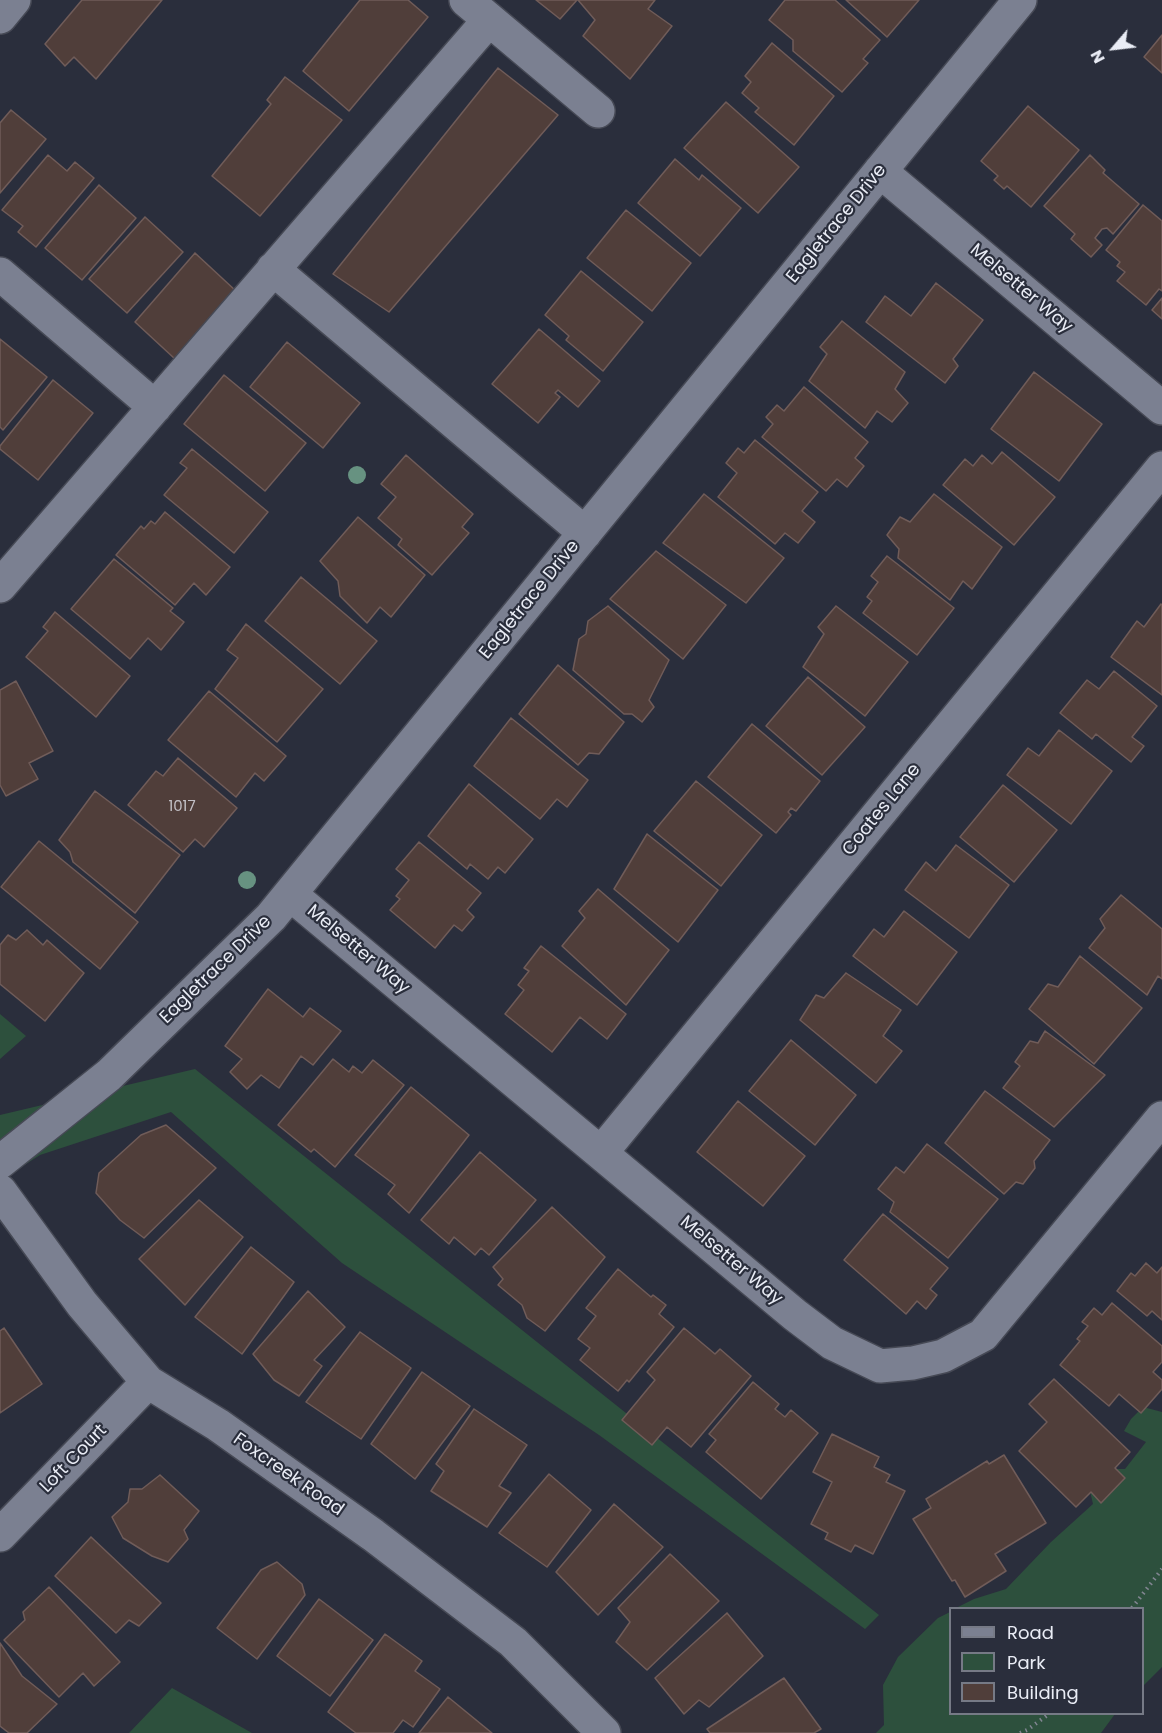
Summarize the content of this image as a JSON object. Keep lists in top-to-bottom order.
{
  "streets": {
    "street": [
      "Eagletrace Drive",
      "Melsetter Way",
      "Coates Lane",
      "Loft Court",
      "Foxcreek Road"
    ]
  },
  "crossings": [
    ["Eagletrace Drive", "Melsetter Way"],
    ["Melsetter Way", "Coates Lane"],
    ["Loft Court", "Foxcreek Road"]
  ],
  "house_numbers": ["1017"],
  "legend": ["Road", "Park", "Building"],
  "north": "bottom left"
}
